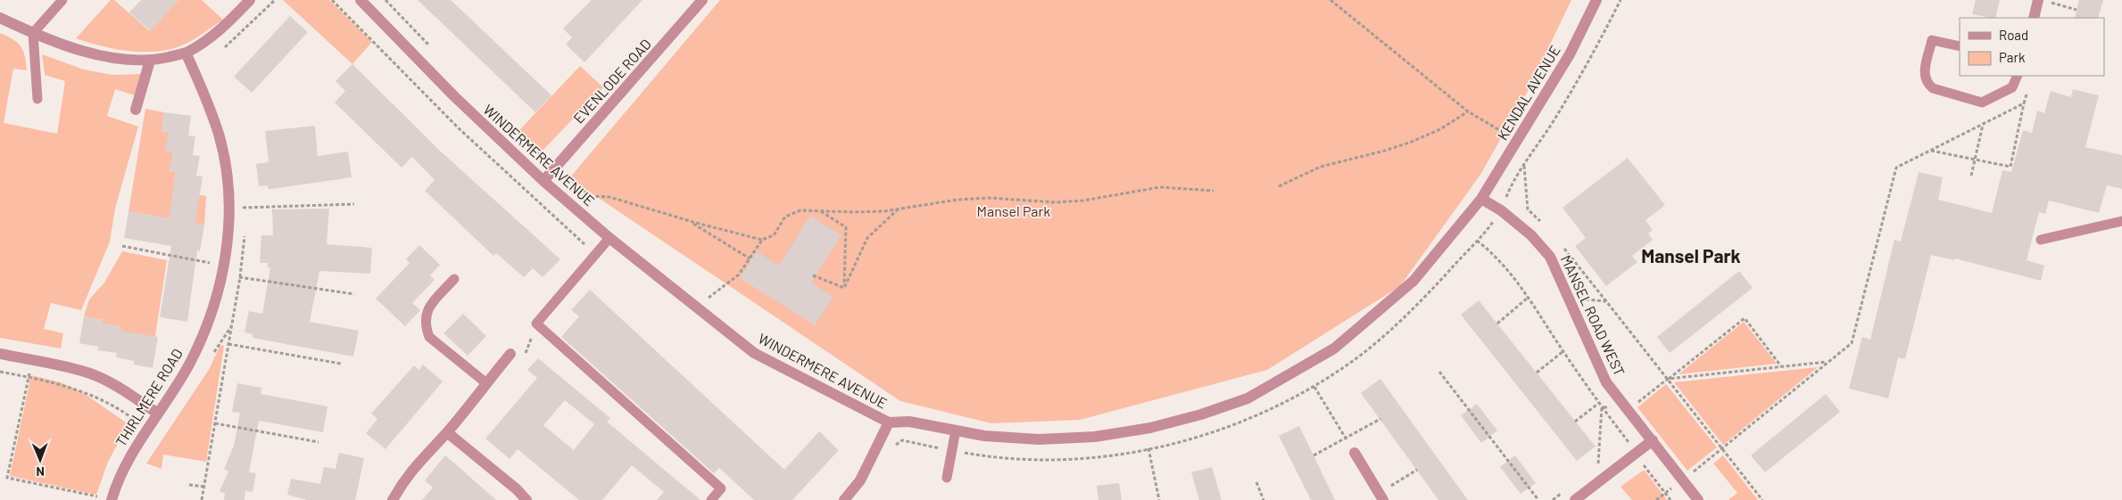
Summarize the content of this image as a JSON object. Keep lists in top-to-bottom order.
{
  "streets": {
    "street": [
      "EVENLODE ROAD",
      "KENDAL AVENUE",
      "WINDERMERE AVENUE",
      "MANSEL ROAD WEST",
      "THIRLMERE ROAD"
    ]
  },
  "crossings": [
    ["EVENLODE ROAD", "WINDERMERE AVENUE"],
    ["KENDAL AVENUE", "WINDERMERE AVENUE"],
    ["KENDAL AVENUE", "MANSEL ROAD WEST"],
    ["WINDERMERE AVENUE", "MANSEL ROAD WEST"]
  ],
  "districts": ["Mansel Park"],
  "parks": ["Mansel Park"],
  "legend": ["Road", "Park"],
  "north": "bottom"
}
